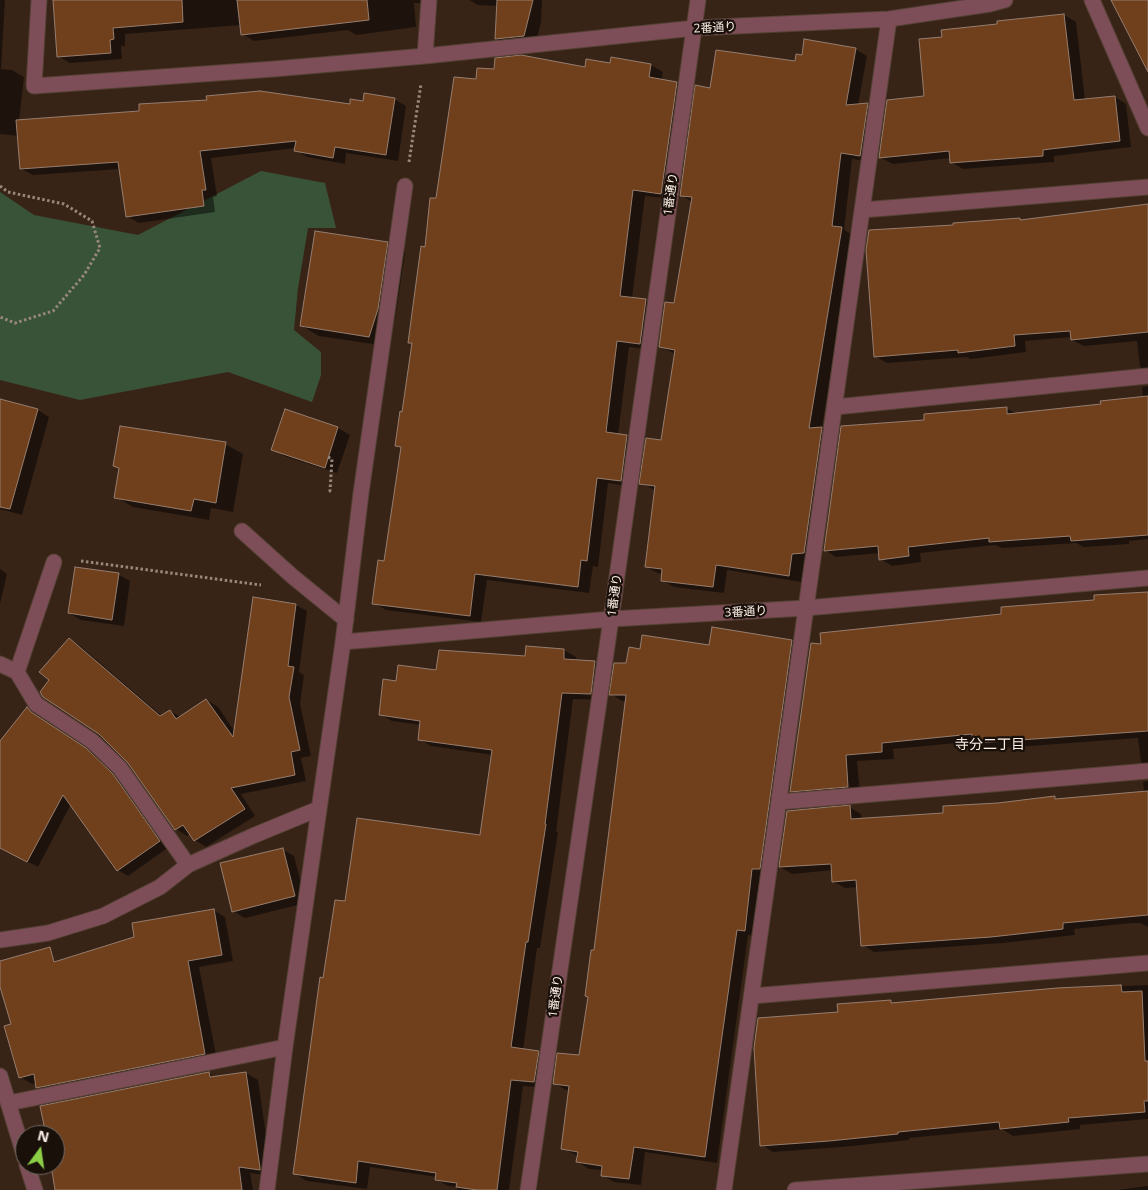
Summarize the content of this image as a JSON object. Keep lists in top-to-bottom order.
{
  "streets": {
    "street": ["2番通り", "1番通り", "3番通り"]
  },
  "crossings": [
    ["2番通り", "1番通り"],
    ["1番通り", "3番通り"]
  ],
  "districts": ["寺分二丁目"],
  "north": "top"
}
